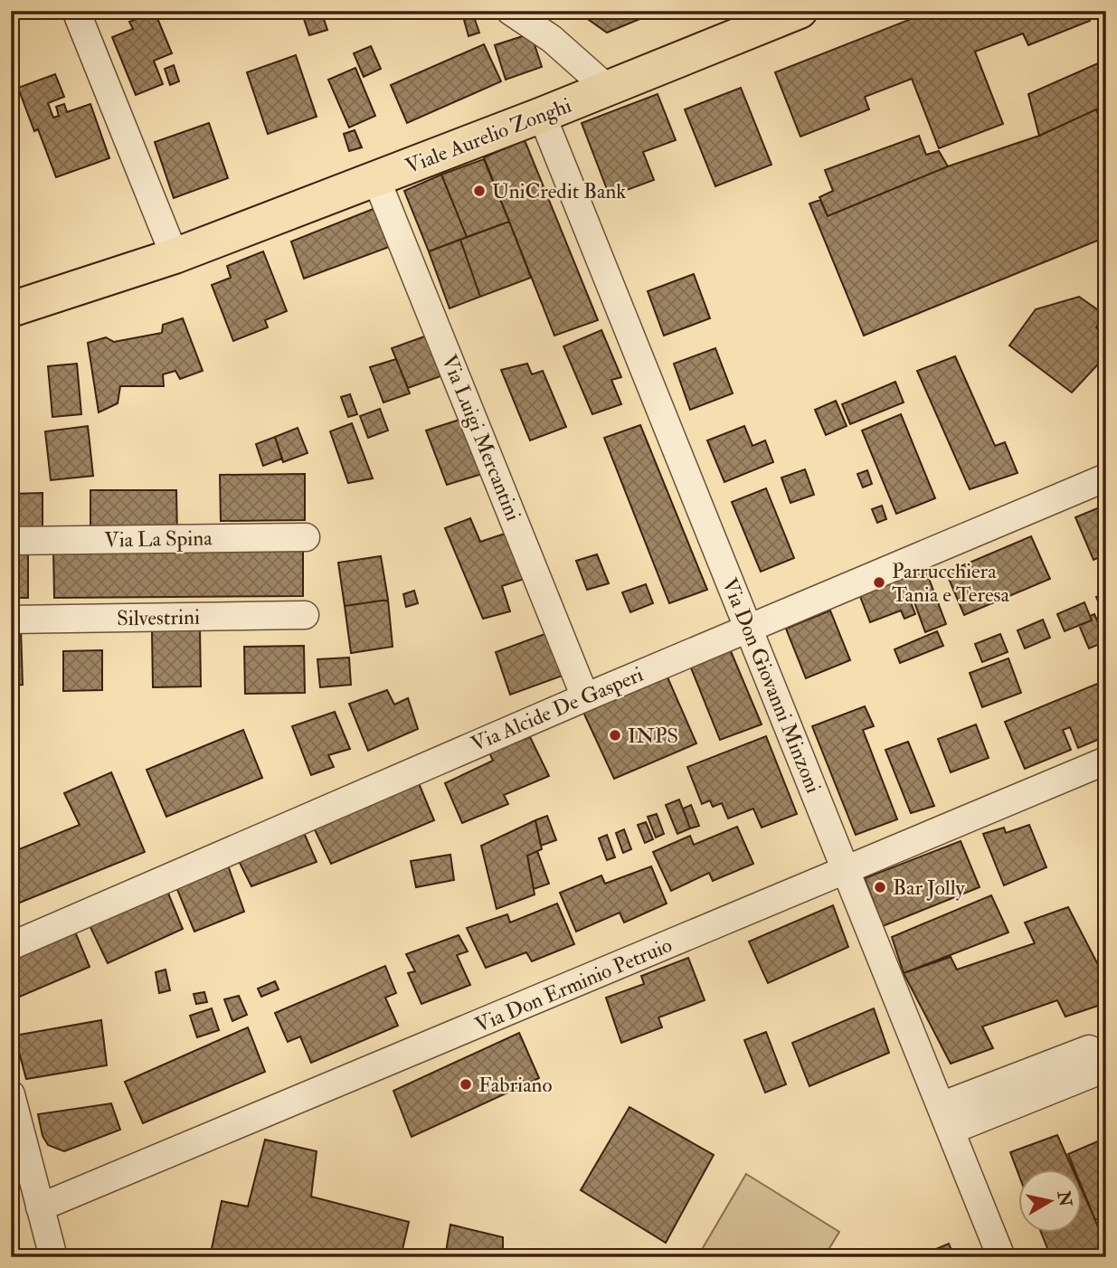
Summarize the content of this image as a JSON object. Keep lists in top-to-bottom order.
{
  "streets": {
    "main road": ["Viale Aurelio Zonghi"],
    "street": [
      "Via Luigi Mercantini",
      "Via La Spina",
      "Silvestrini",
      "Via Don Giovanni Minzoni",
      "Via Alcide De Gasperi",
      "Via Don Erminio Petruio"
    ]
  },
  "crossings": [
    ["Viale Aurelio Zonghi", "Via Luigi Mercantini"],
    ["Viale Aurelio Zonghi", "Via Don Giovanni Minzoni"],
    ["Via Luigi Mercantini", "Via Alcide De Gasperi"],
    ["Via Don Giovanni Minzoni", "Via Alcide De Gasperi"],
    ["Via Don Giovanni Minzoni", "Via Don Erminio Petruio"]
  ],
  "places": [
    "UniCredit Bank",
    "Parrucchiera Tania e Teresa",
    "INPS",
    "Bar Jolly",
    "Fabriano"
  ],
  "north": "right"
}
